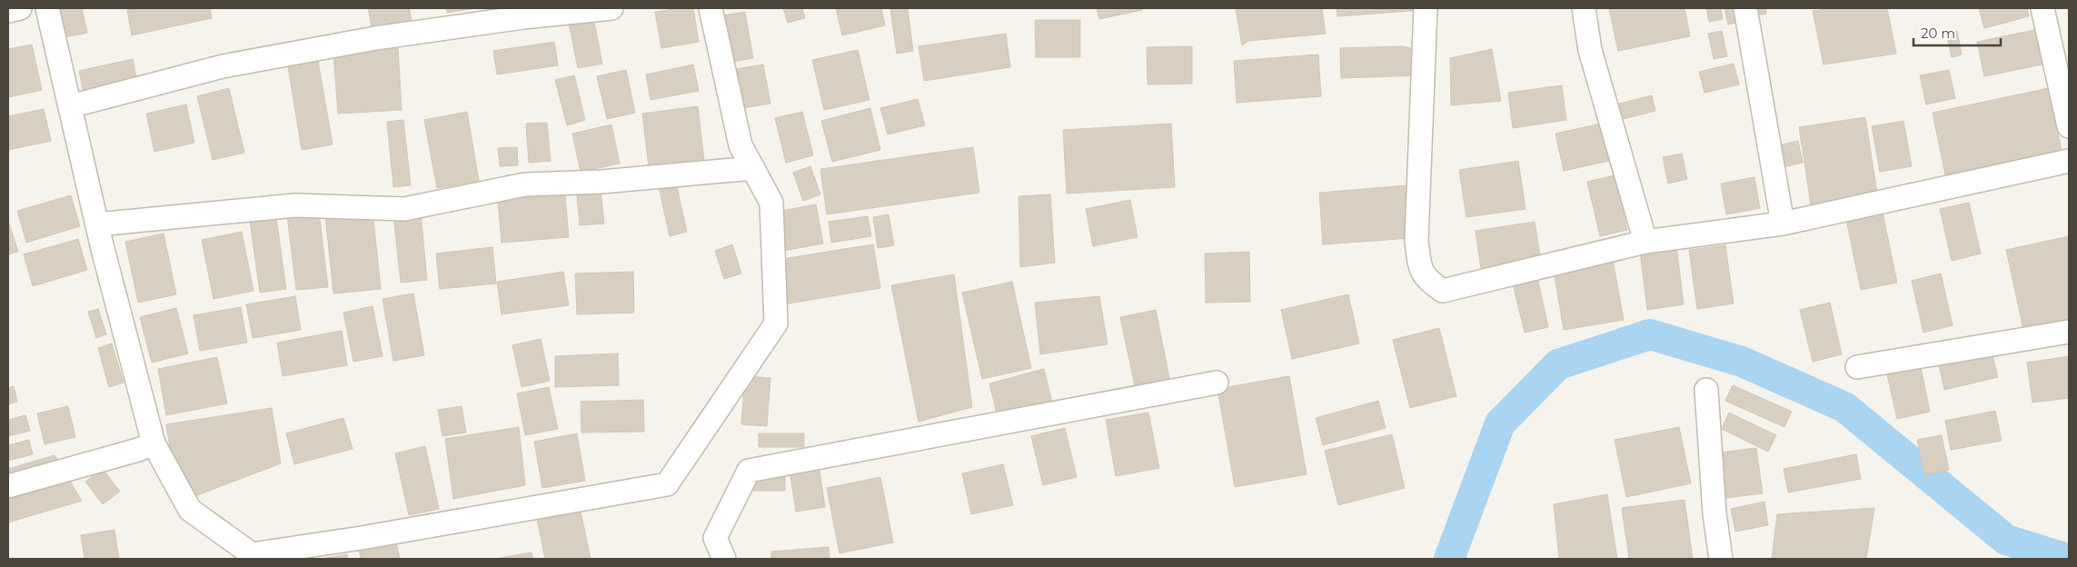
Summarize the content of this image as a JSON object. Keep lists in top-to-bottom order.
{
  "scale_bar": "20 m"
}
